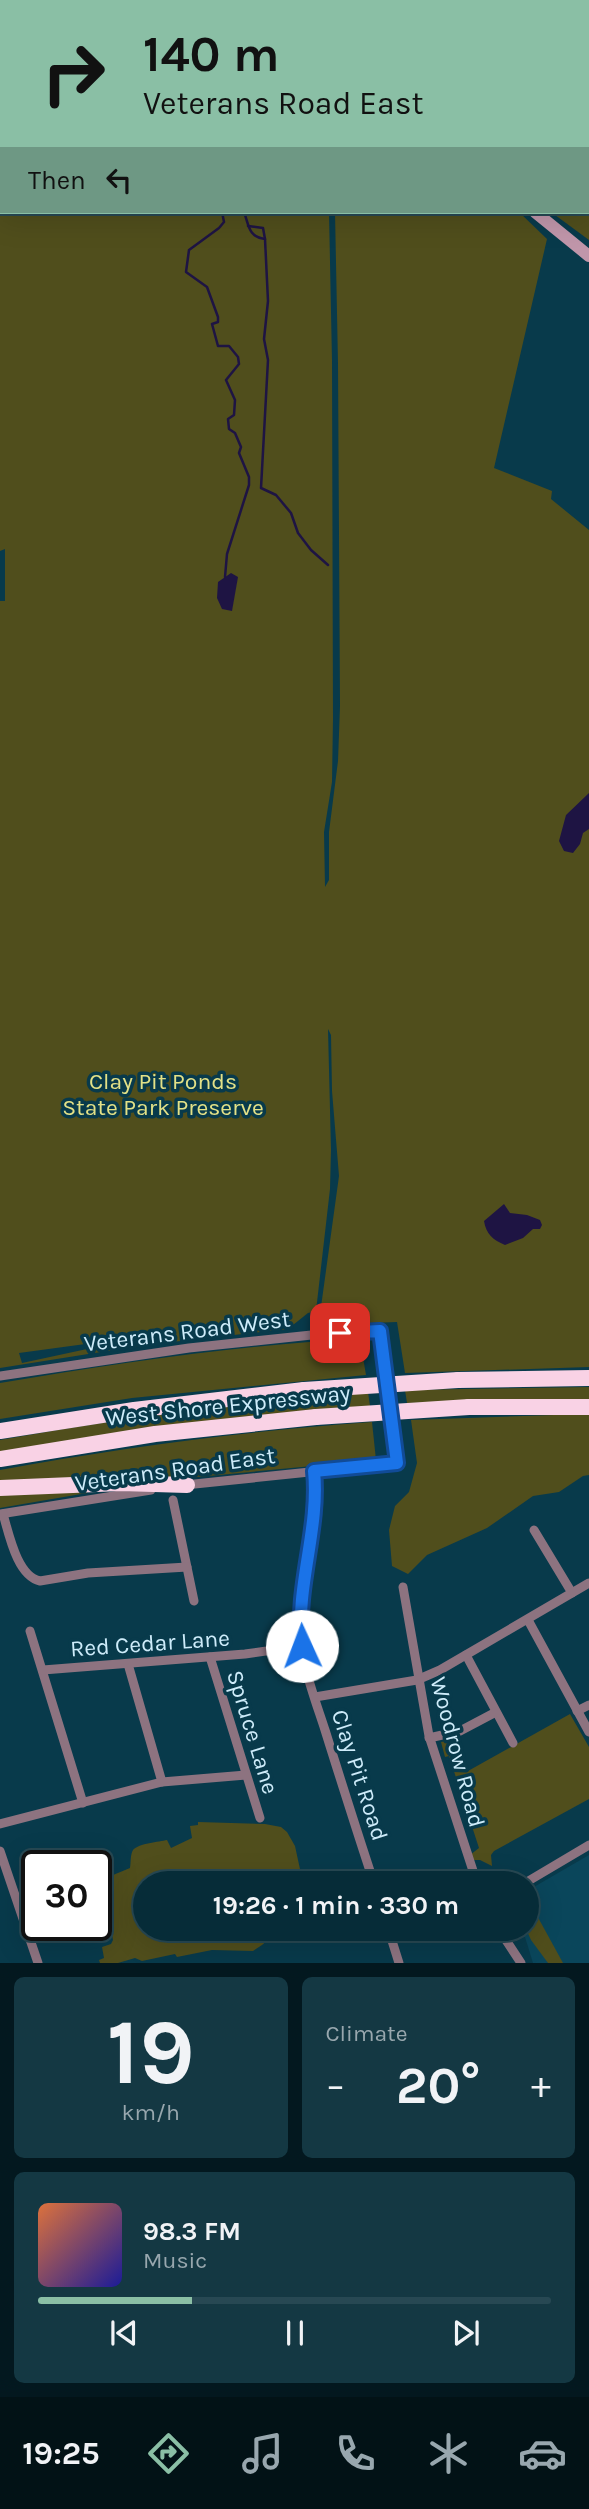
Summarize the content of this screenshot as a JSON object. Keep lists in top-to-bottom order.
{
  "streets": {
    "highway": ["West Shore Expressway"],
    "street": [
      "Veterans Road West",
      "Veterans Road East",
      "Red Cedar Lane",
      "Spruce Lane",
      "Woodrow Road",
      "Clay Pit Road"
    ]
  },
  "crossings": [
    ["Veterans Road West", "Veterans Road East"],
    ["Veterans Road East", "Clay Pit Road"],
    ["Red Cedar Lane", "Spruce Lane"],
    ["Red Cedar Lane", "Clay Pit Road"]
  ],
  "parks": ["Clay Pit Ponds State Park Preserve"],
  "page": {
    "turn": ["140 m", "Veterans Road East"],
    "then": "Then",
    "limit": "30",
    "trip": "19:26 · 1 min · 330 m",
    "tile": [
      ["19", "km/h"],
      "Climate"
    ],
    "heat": ["−", "20°", "+"],
    "song": ["98.3 FM", "Music"],
    "tabs": "19:25"
  }
}
